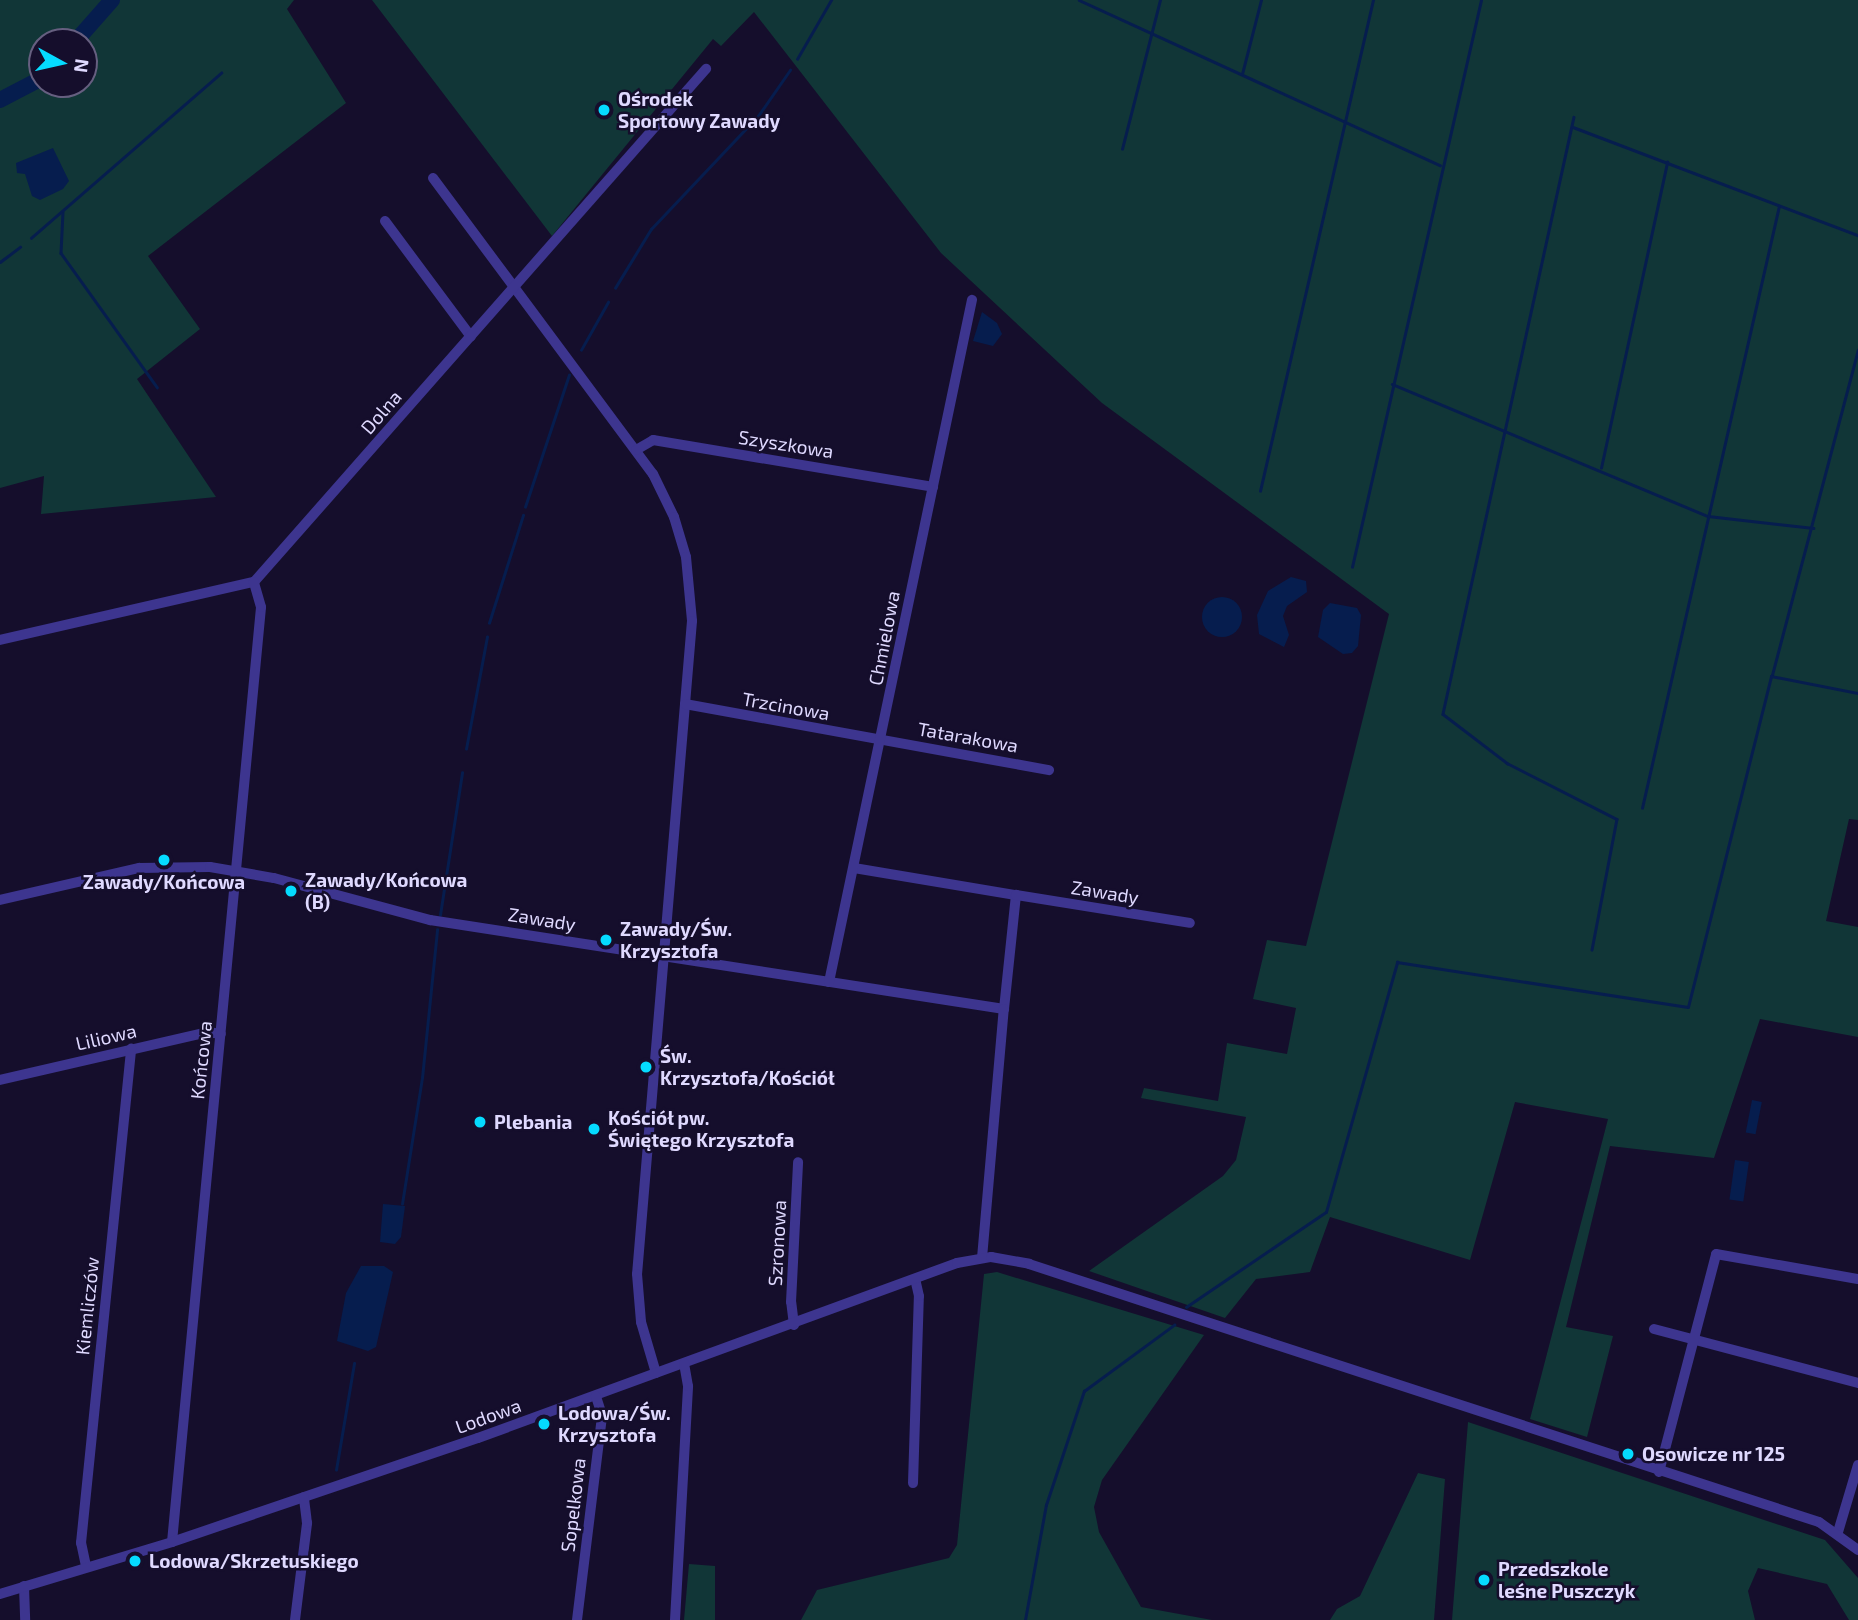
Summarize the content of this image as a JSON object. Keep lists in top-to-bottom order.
{
  "streets": {
    "street": [
      "Dolna",
      "Szyszkowa",
      "Chmielowa",
      "Trzcinowa",
      "Tatarakowa",
      "Zawady",
      "Liliowa",
      "Końcowa",
      "Szronowa",
      "Kiemliczów",
      "Lodowa",
      "Sopelkowa"
    ]
  },
  "crossings": [
    ["Dolna", "Końcowa"],
    ["Szyszkowa", "Chmielowa"],
    ["Chmielowa", "Trzcinowa"],
    ["Chmielowa", "Tatarakowa"],
    ["Chmielowa", "Zawady"],
    ["Trzcinowa", "Tatarakowa"],
    ["Zawady", "Końcowa"],
    ["Liliowa", "Końcowa"],
    ["Liliowa", "Kiemliczów"],
    ["Końcowa", "Lodowa"],
    ["Szronowa", "Lodowa"],
    ["Kiemliczów", "Lodowa"],
    ["Lodowa", "Sopelkowa"]
  ],
  "places": [
    "Ośrodek Sportowy Zawady",
    "Zawady/Końcowa",
    "Zawady/Końcowa (B)",
    "Zawady/Św. Krzysztofa",
    "Św. Krzysztofa/Kościół",
    "Plebania",
    "Kościół pw. Świętego Krzysztofa",
    "Lodowa/Św. Krzysztofa",
    "Osowicze nr 125",
    "Lodowa/Skrzetuskiego",
    "Przedszkole leśne Puszczyk"
  ],
  "north": "right"
}
